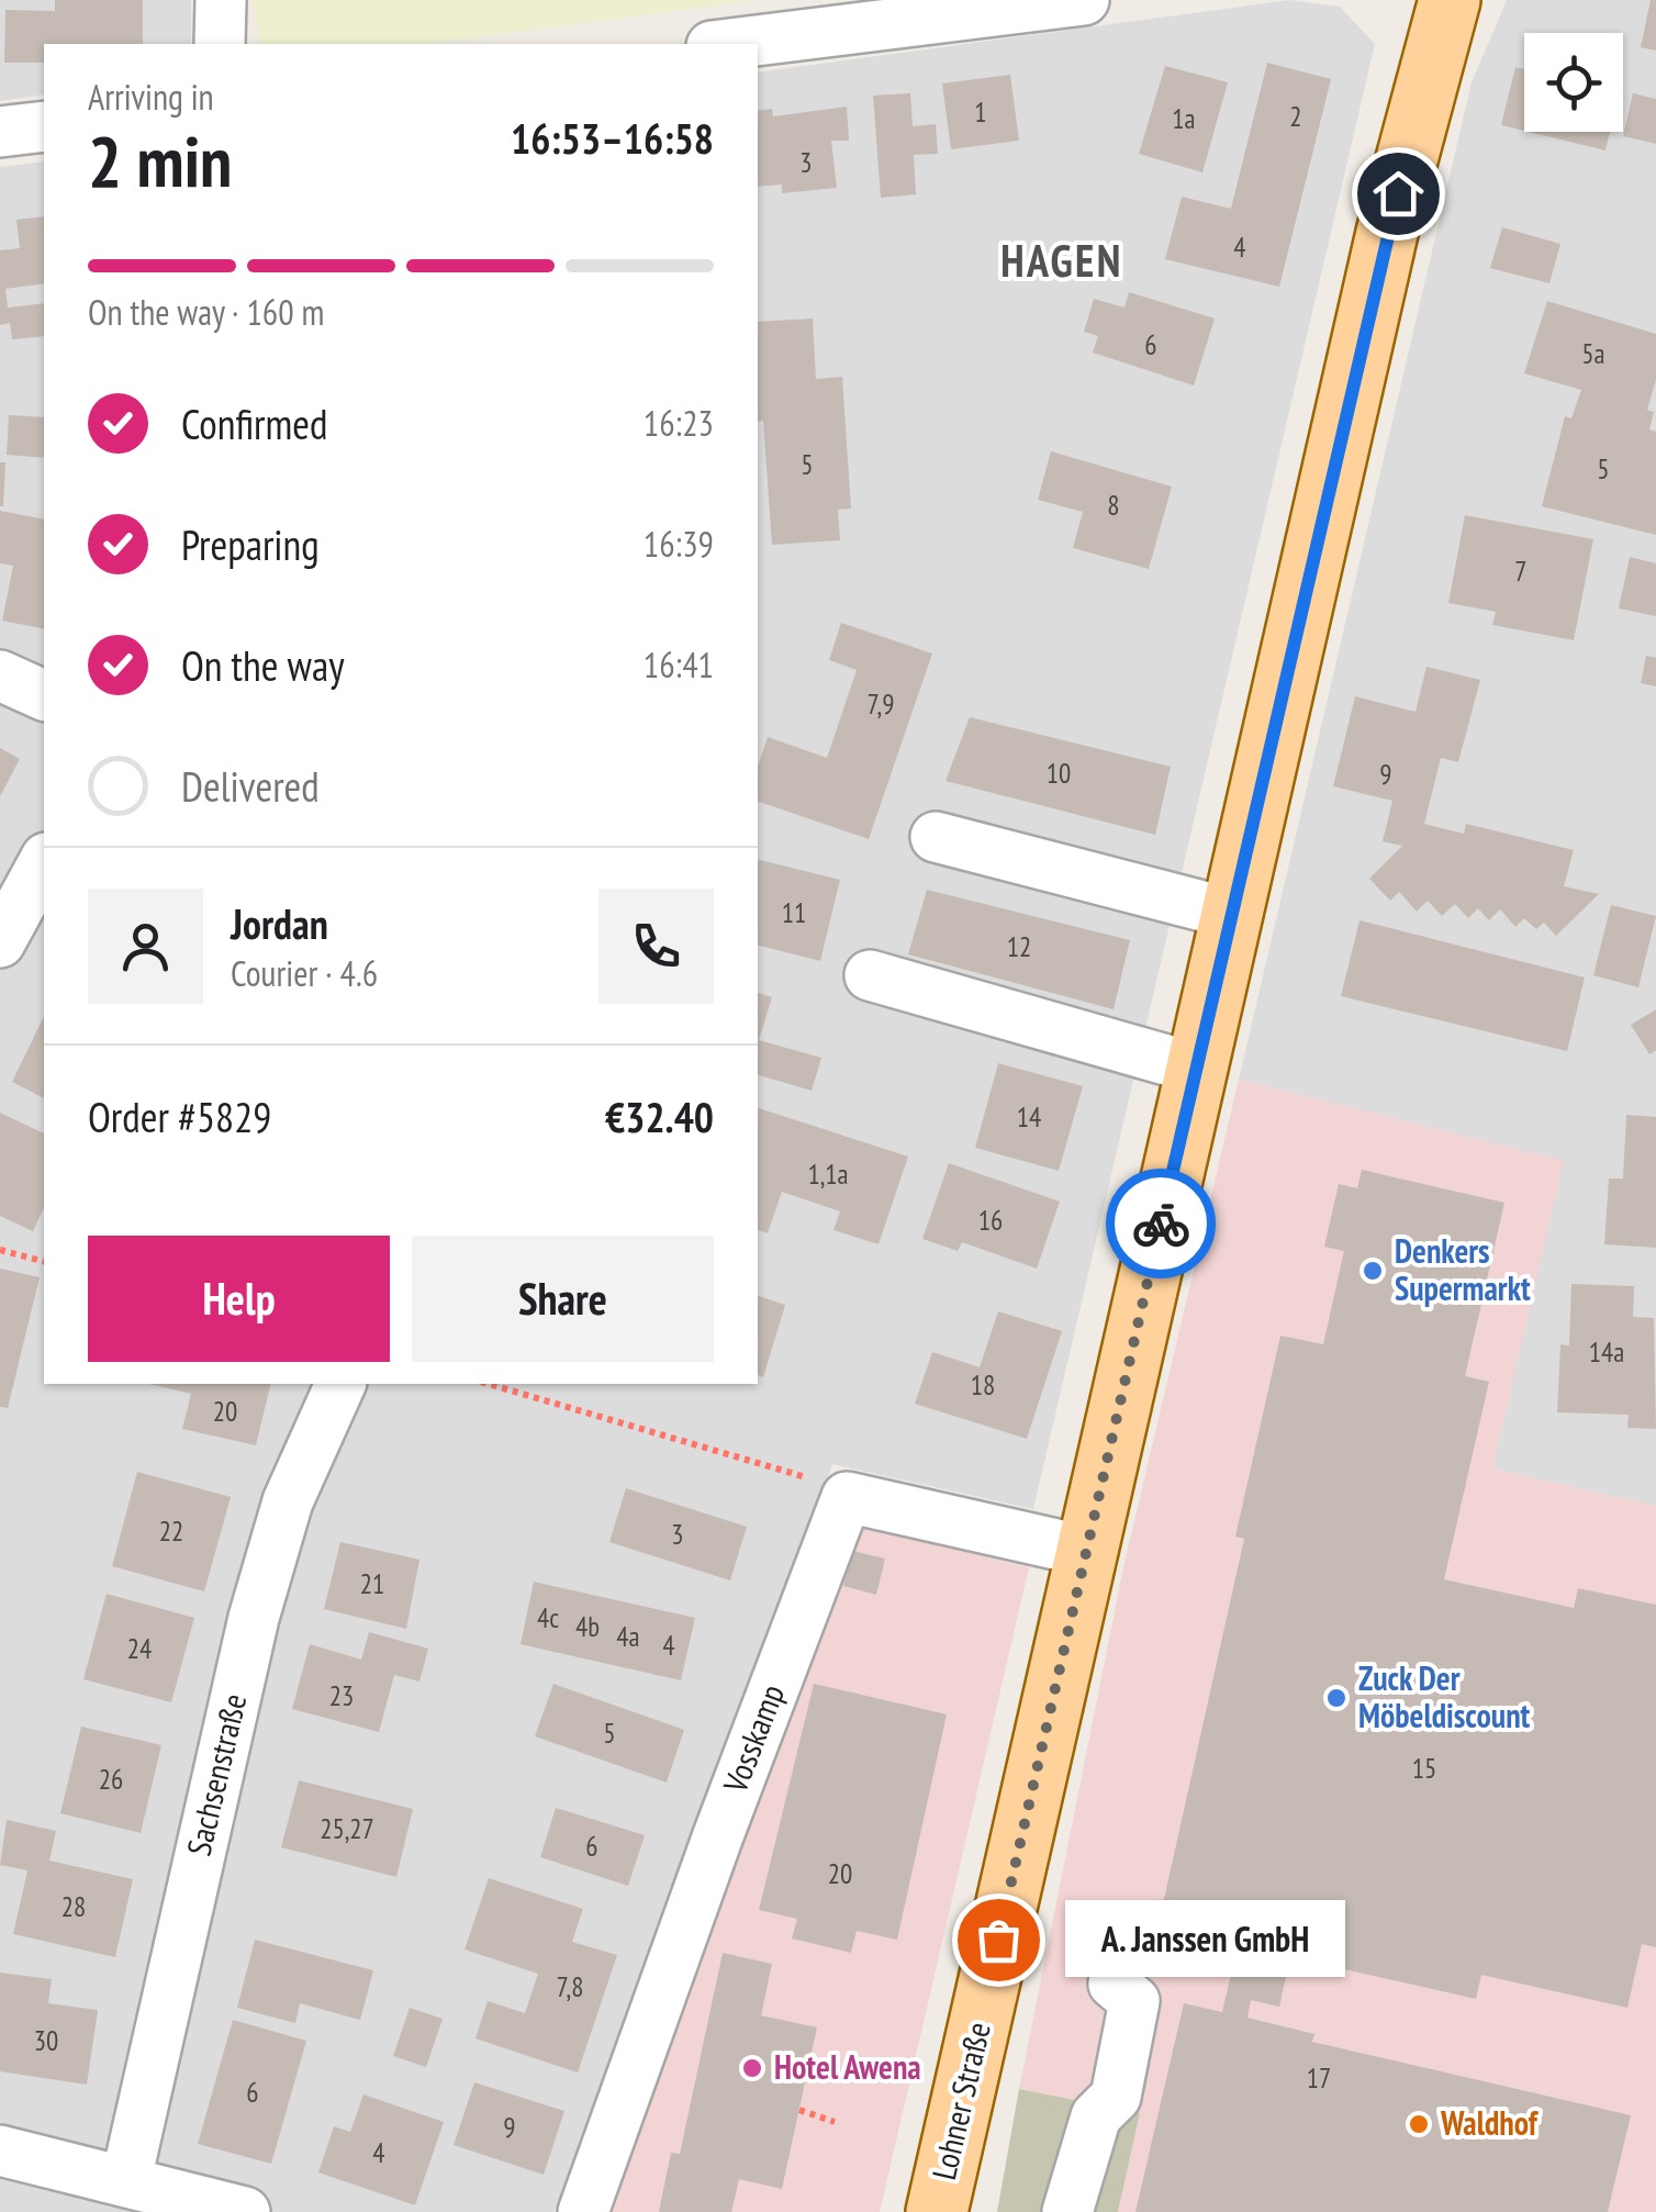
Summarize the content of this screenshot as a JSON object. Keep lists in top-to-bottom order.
{
  "streets": {
    "main road": ["Lohner Straße"],
    "street": ["Vosskamp", "Sachsenstraße"]
  },
  "districts": ["HAGEN"],
  "places": [
    "Denkers Supermarkt",
    "Zuck Der Möbeldiscount",
    "A. Janssen GmbH",
    "Hotel Awena",
    "Waldhof"
  ],
  "house_numbers": [
    "1",
    "2",
    "1a",
    "3",
    "4",
    "6",
    "5a",
    "5",
    "5",
    "8",
    "7",
    "7,9",
    "10",
    "9",
    "11",
    "12",
    "14",
    "1,1a",
    "16",
    "14a",
    "18",
    "20",
    "22",
    "3",
    "21",
    "4c",
    "4b",
    "4a",
    "4",
    "24",
    "23",
    "5",
    "15",
    "26",
    "25,27",
    "6",
    "20",
    "28",
    "7,8",
    "30",
    "17",
    "6",
    "9",
    "4"
  ],
  "page": {
    "heading": ["2 min", "Arriving in", "16:53–16:58"],
    "panel": [
      "Jordan",
      "Courier · 4.6",
      "Order #5829",
      "€32.40"
    ],
    "bar": "On the way · 160 m",
    "list": [
      ["Confirmed", "16:23"],
      ["Preparing", "16:39"],
      ["On the way", "16:41"],
      "Delivered"
    ],
    "buttons": ["Help", "Share"],
    "bubble": "A. Janssen GmbH"
  }
}
